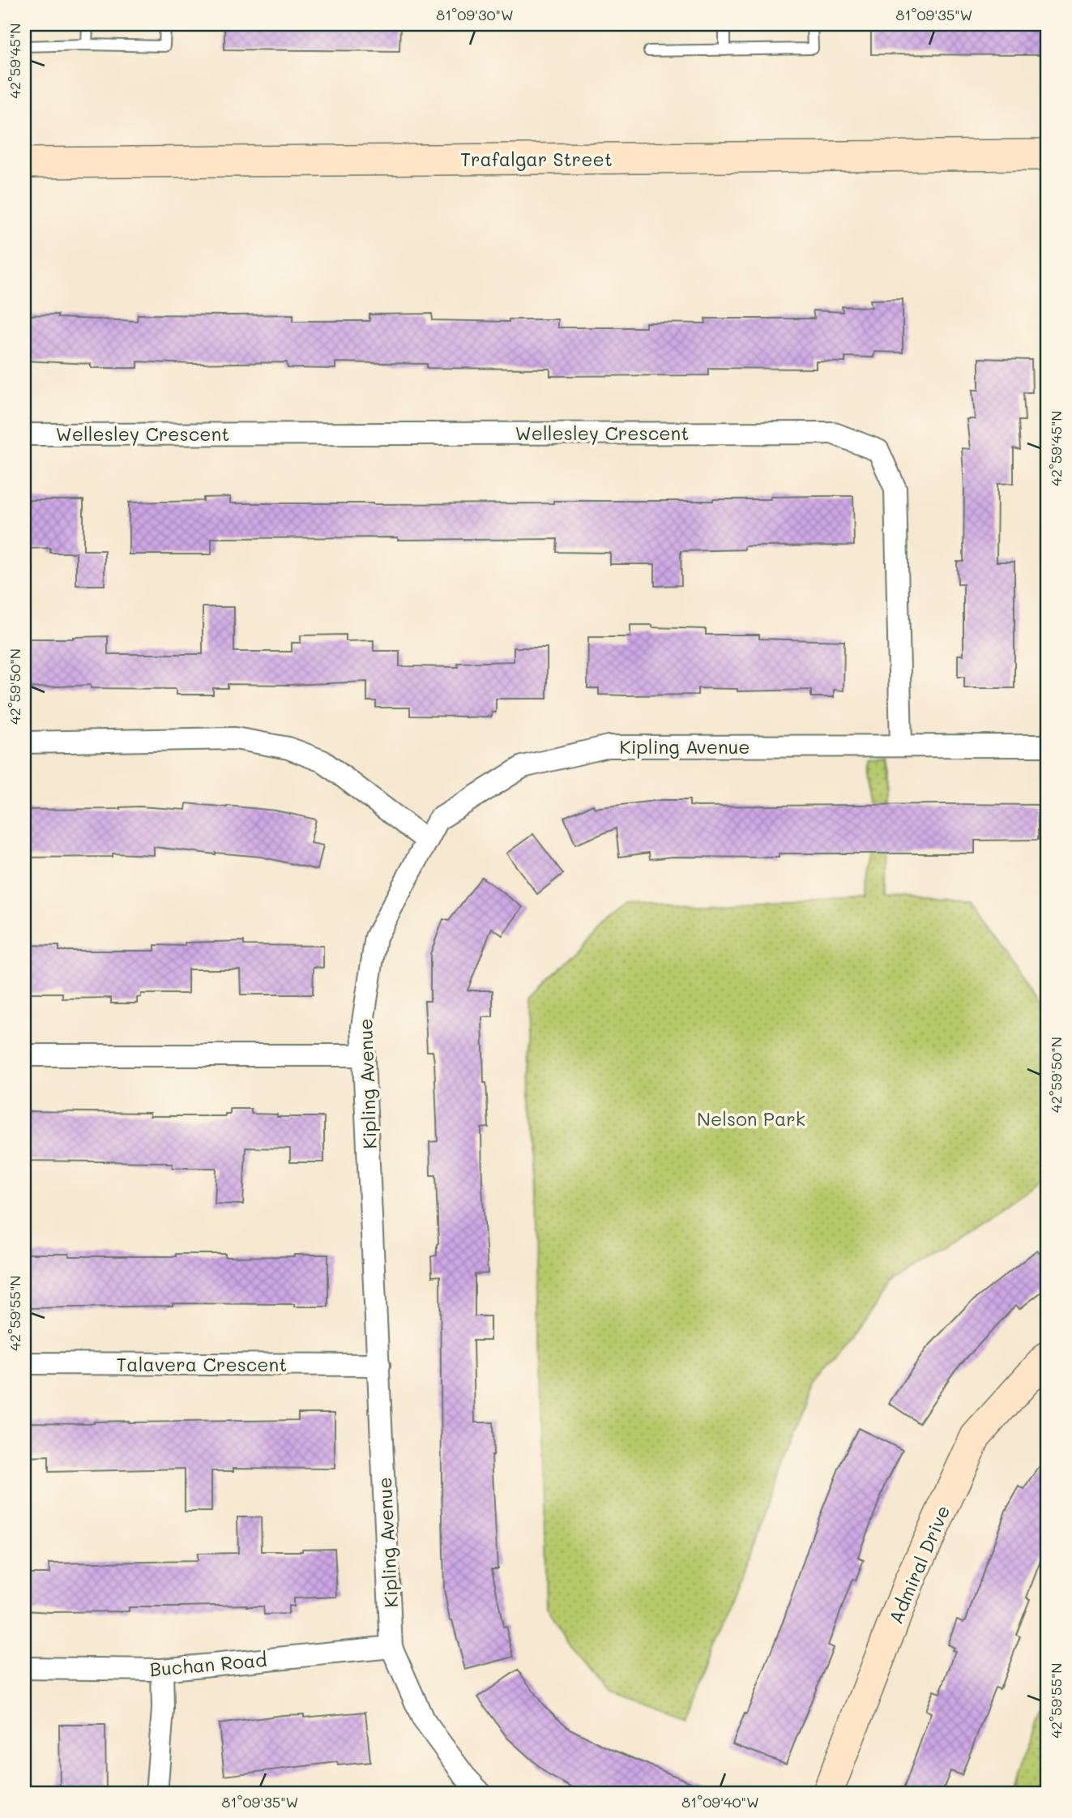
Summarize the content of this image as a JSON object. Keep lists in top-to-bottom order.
{
  "streets": {
    "main road": ["Trafalgar Street", "Admiral Drive"],
    "street": [
      "Wellesley Crescent",
      "Kipling Avenue",
      "Talavera Crescent",
      "Buchan Road"
    ]
  },
  "crossings": [
    ["Wellesley Crescent", "Kipling Avenue"],
    ["Kipling Avenue", "Talavera Crescent"],
    ["Kipling Avenue", "Buchan Road"]
  ],
  "parks": ["Nelson Park"],
  "coordinates": [
    "81°09'30\"W",
    "81°09'35\"W",
    "42°59'45\"N",
    "42°59'50\"N",
    "42°59'55\"N",
    "81°09'40\"W"
  ]
}
